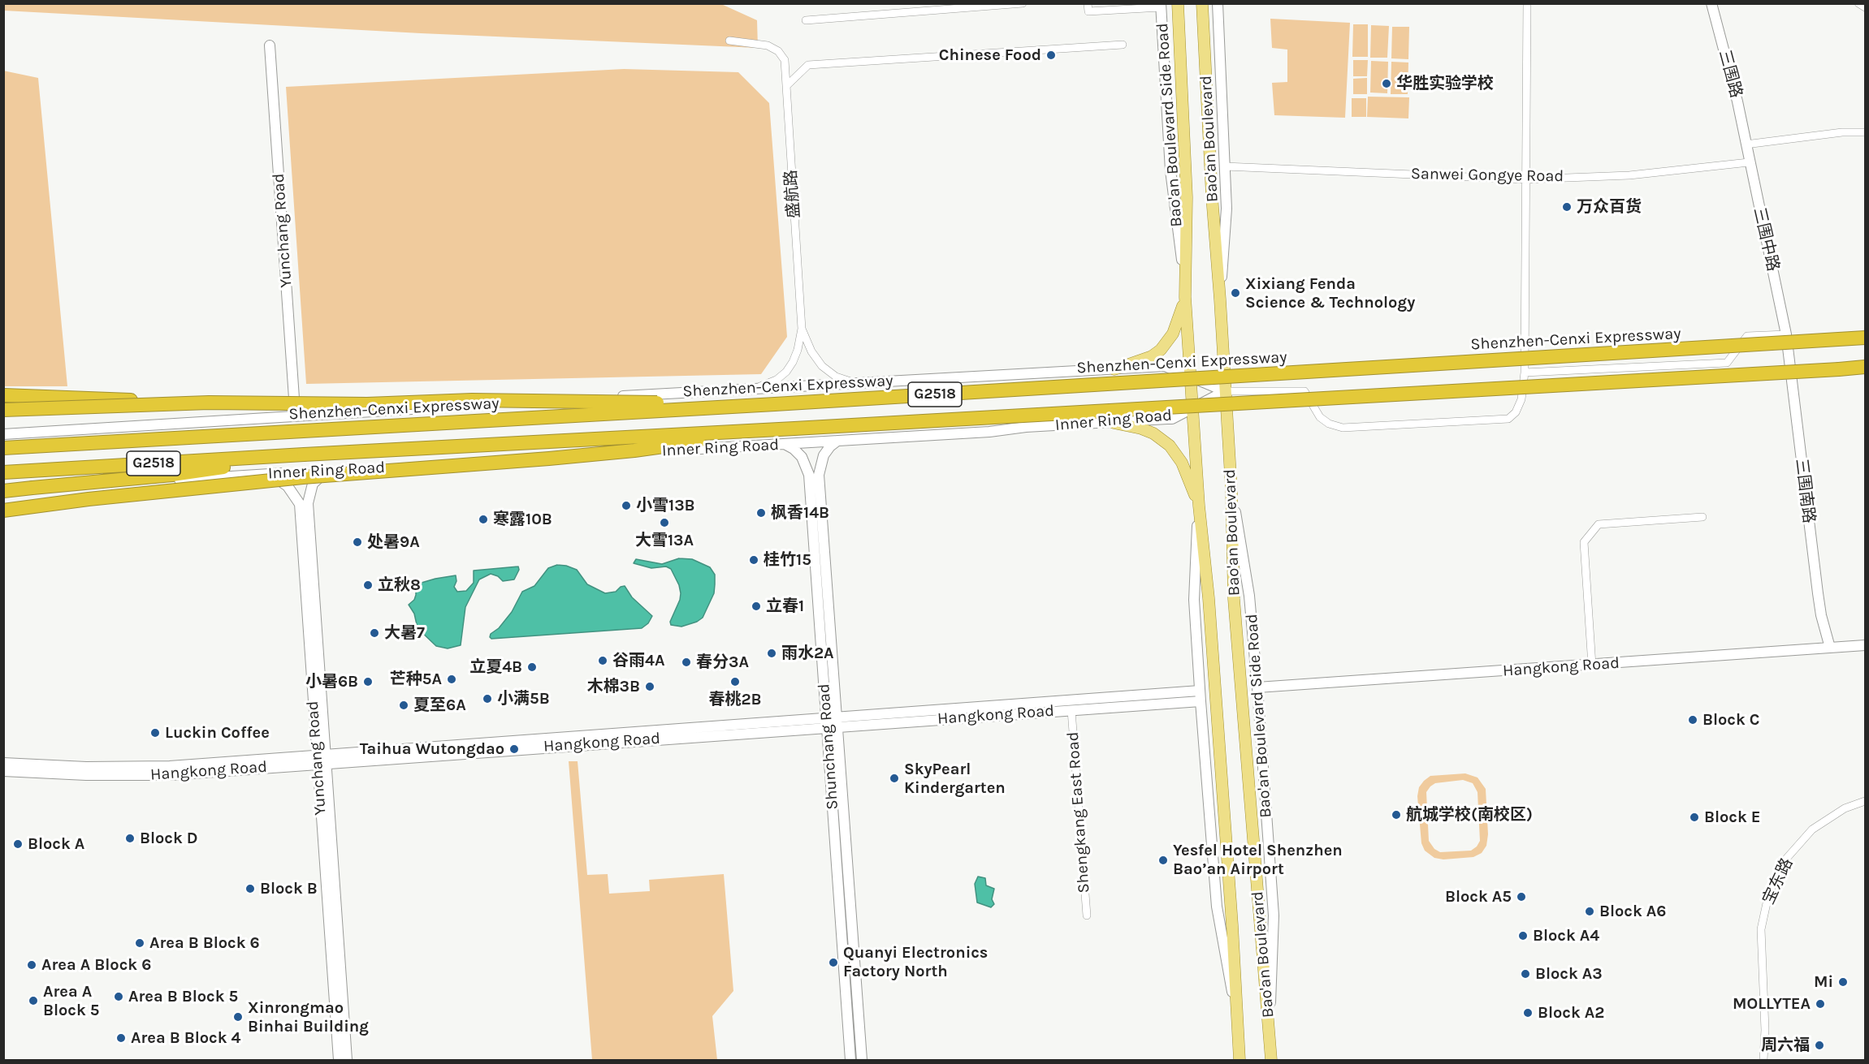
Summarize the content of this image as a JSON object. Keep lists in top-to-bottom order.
{
  "streets": {
    "highway": ["Shenzhen-Cenxi Expressway", "G2518"],
    "main road": ["Bao'an Boulevard"],
    "street": [
      "三围路",
      "Bao'an Boulevard Side Road",
      "Sanwei Gongye Road",
      "盛航路",
      "Yunchang Road",
      "三围中路",
      "Inner Ring Road",
      "三围南路",
      "Hangkong Road",
      "Shunchang Road",
      "Shengkang East Road",
      "宝东路"
    ]
  },
  "crossings": [
    ["三围路", "三围中路"],
    ["Bao'an Boulevard Side Road", "Bao'an Boulevard"],
    ["Bao'an Boulevard Side Road", "Hangkong Road"],
    ["Bao'an Boulevard", "Inner Ring Road"],
    ["Sanwei Gongye Road", "三围中路"],
    ["Yunchang Road", "Inner Ring Road"],
    ["Yunchang Road", "Hangkong Road"],
    ["三围中路", "三围南路"],
    ["Inner Ring Road", "Shunchang Road"],
    ["三围南路", "Hangkong Road"],
    ["Hangkong Road", "Shunchang Road"],
    ["Hangkong Road", "Shengkang East Road"]
  ],
  "places": [
    "Chinese Food",
    "华胜实验学校",
    "万众百货",
    "Xixiang Fenda Science & Technology",
    "小雪13B",
    "枫香14B",
    "寒露10B",
    "大雪13A",
    "处暑9A",
    "桂竹15",
    "立秋8",
    "立春1",
    "大暑7",
    "雨水2A",
    "谷雨4A",
    "春分3A",
    "立夏4B",
    "芒种5A",
    "小暑6B",
    "春桃2B",
    "木棉3B",
    "小满5B",
    "夏至6A",
    "Block C",
    "Luckin Coffee",
    "Taihua Wutongdao",
    "SkyPearl Kindergarten",
    "航城学校(南校区)",
    "Block E",
    "Block D",
    "Block A",
    "Yesfel Hotel Shenzhen Bao’an Airport",
    "Block B",
    "Block A5",
    "Block A6",
    "Block A4",
    "Area B Block 6",
    "Quanyi Electronics Factory North",
    "Area A Block 6",
    "Block A3",
    "Mi",
    "Area B Block 5",
    "Area A Block 5",
    "MOLLYTEA",
    "Block A2",
    "Xinrongmao Binhai Building",
    "Area B Block 4",
    "周六福"
  ]
}
